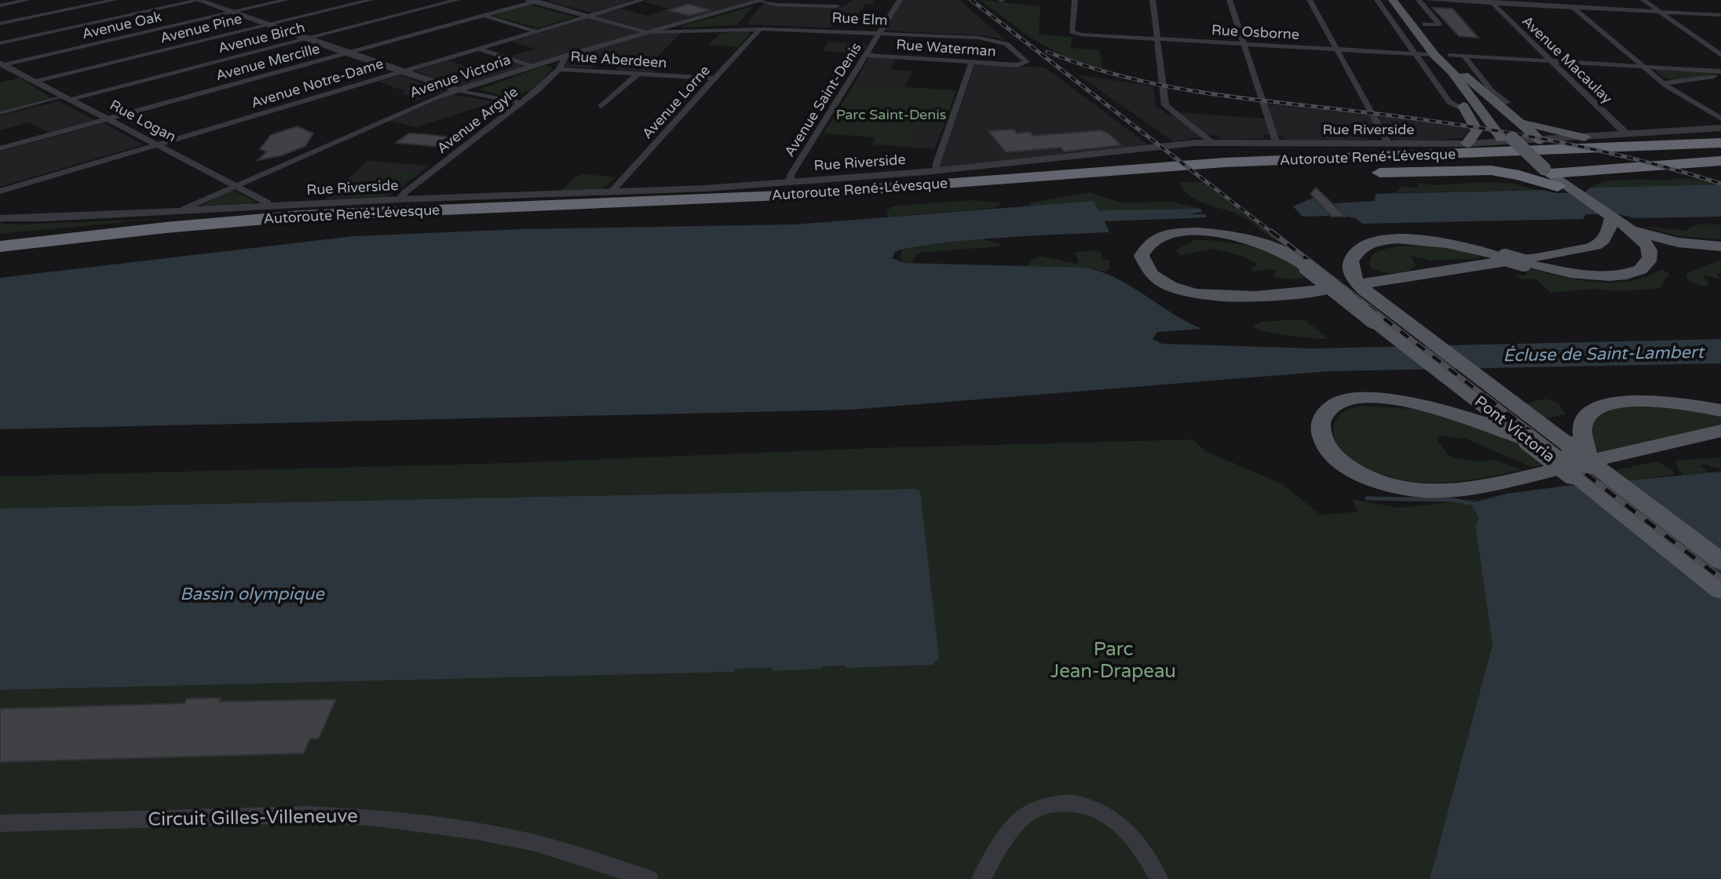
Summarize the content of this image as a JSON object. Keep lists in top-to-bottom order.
{
  "streets": {
    "highway": ["Autoroute René-Lévesque"],
    "main road": ["Pont Victoria"],
    "street": [
      "Rue Elm",
      "Avenue Oak",
      "Avenue Pine",
      "Rue Osborne",
      "Avenue Birch",
      "Rue Waterman",
      "Rue Aberdeen",
      "Avenue Macaulay",
      "Avenue Mercille",
      "Avenue Victoria",
      "Avenue Notre-Dame",
      "Avenue Saint-Denis",
      "Avenue Lorne",
      "Avenue Argyle",
      "Rue Logan",
      "Rue Riverside",
      "Circuit Gilles-Villeneuve"
    ]
  },
  "crossings": [
    ["Rue Elm", "Rue Waterman"],
    ["Rue Elm", "Avenue Mercille"],
    ["Rue Elm", "Avenue Victoria"],
    ["Rue Elm", "Avenue Notre-Dame"],
    ["Rue Elm", "Avenue Saint-Denis"],
    ["Rue Elm", "Avenue Lorne"],
    ["Avenue Oak", "Rue Logan"],
    ["Avenue Pine", "Rue Logan"],
    ["Avenue Birch", "Rue Logan"],
    ["Rue Waterman", "Avenue Saint-Denis"],
    ["Rue Aberdeen", "Avenue Lorne"],
    ["Rue Aberdeen", "Avenue Argyle"],
    ["Avenue Macaulay", "Rue Riverside"],
    ["Avenue Mercille", "Rue Logan"],
    ["Avenue Victoria", "Avenue Argyle"],
    ["Avenue Victoria", "Rue Logan"],
    ["Avenue Victoria", "Rue Riverside"],
    ["Avenue Notre-Dame", "Rue Logan"],
    ["Avenue Saint-Denis", "Rue Riverside"],
    ["Avenue Lorne", "Rue Riverside"],
    ["Avenue Argyle", "Rue Riverside"],
    ["Rue Logan", "Rue Riverside"]
  ],
  "water": ["Écluse de Saint-Lambert", "Bassin olympique"],
  "parks": ["Parc Saint-Denis", "Parc Jean-Drapeau"]
}
